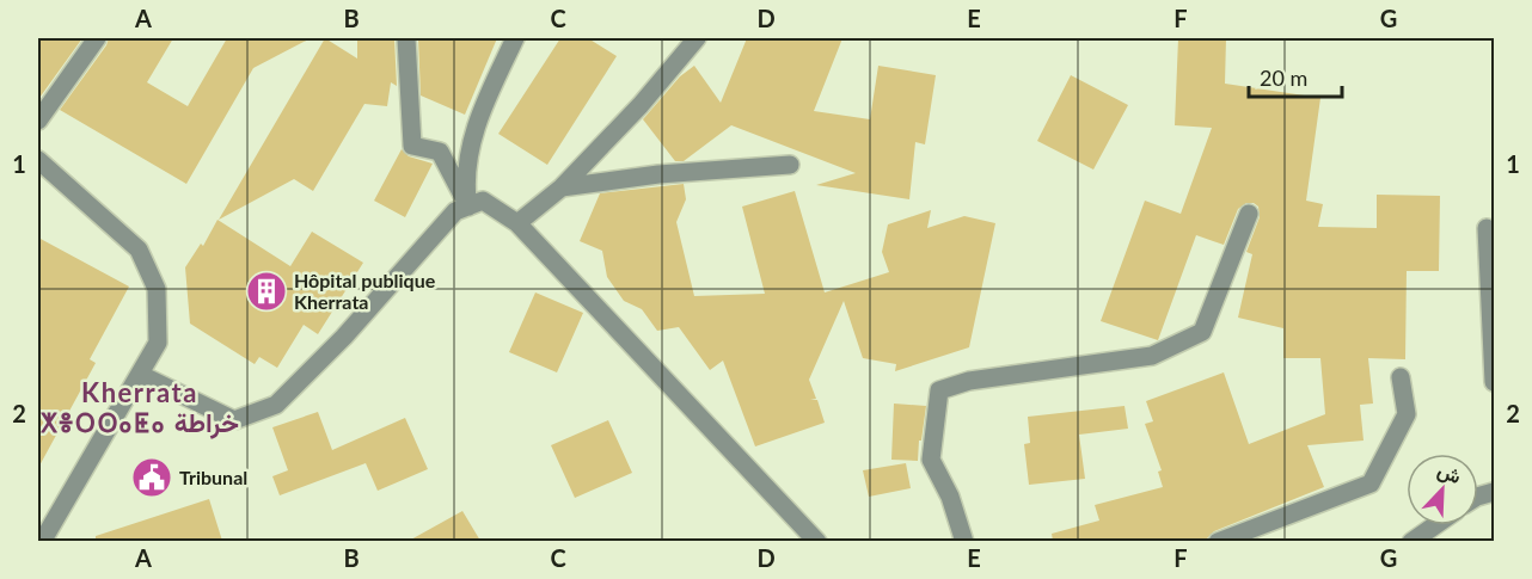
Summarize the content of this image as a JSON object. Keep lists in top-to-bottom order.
{
  "districts": ["Kherrata ⵅⴻⵔⵔⴰⵟⴰ خراطة"],
  "places": {
    "building": ["Hôpital publique Kherrata"],
    "public building": ["Tribunal"]
  },
  "scale_bar": "20 m",
  "north": "top right",
  "grid": {
    "columns": [
      "A",
      "B",
      "C",
      "D",
      "E",
      "F",
      "G"
    ],
    "rows": ["1", "2"]
  }
}
